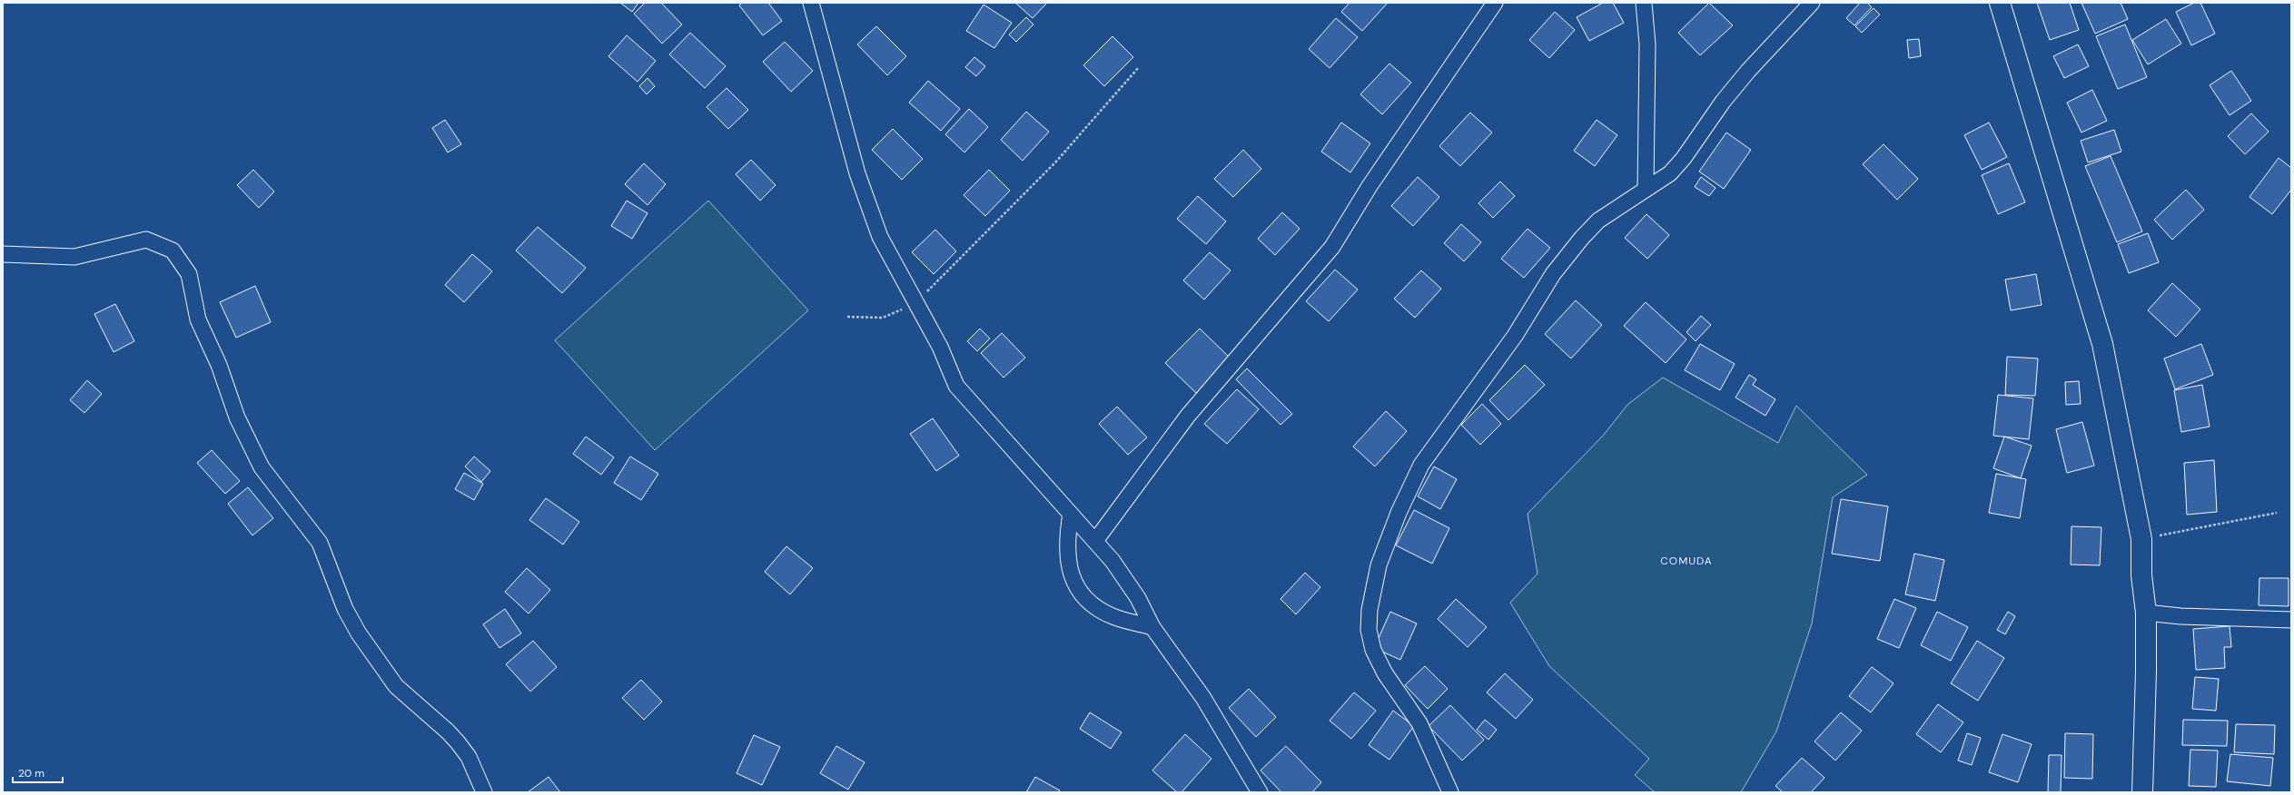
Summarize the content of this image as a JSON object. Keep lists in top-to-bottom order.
{
  "districts": ["COMUDA"],
  "scale_bar": "20 m"
}
